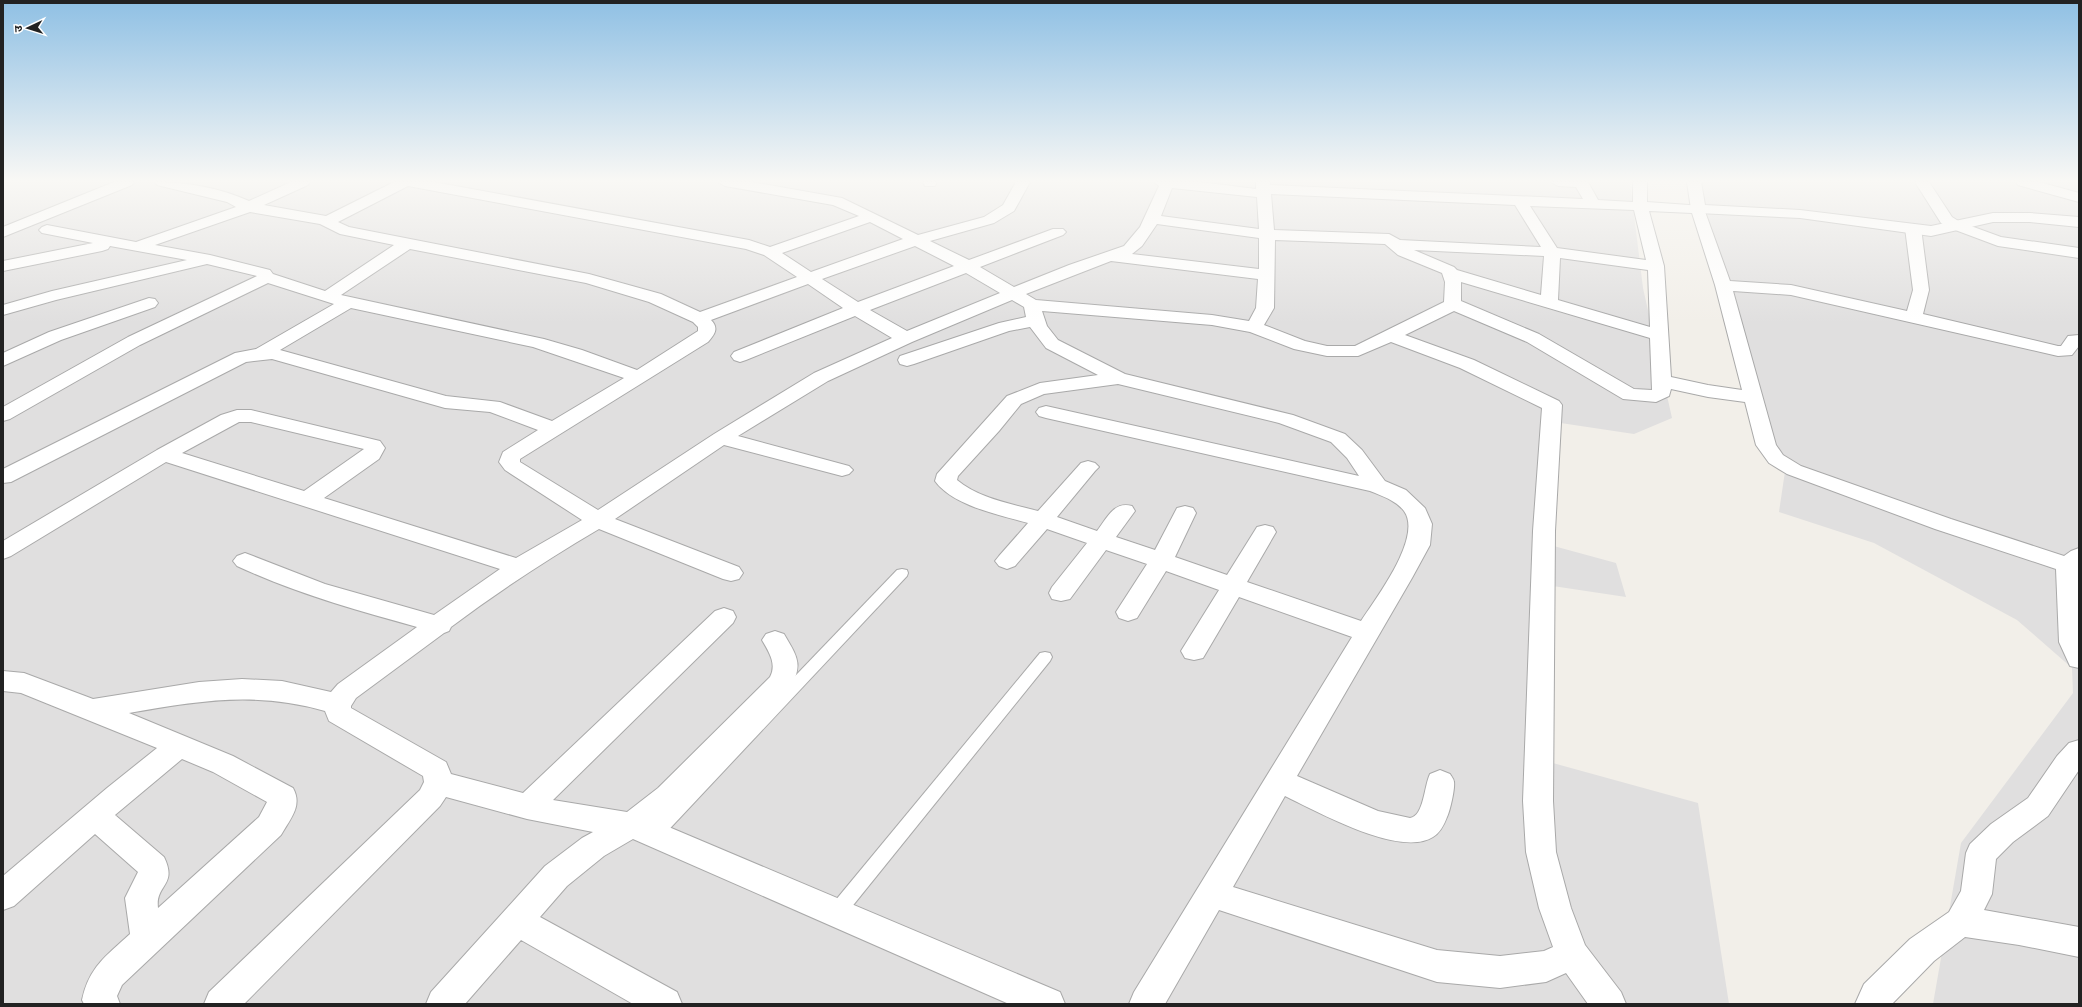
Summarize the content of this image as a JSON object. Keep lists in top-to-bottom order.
{
  "north": "left"
}
